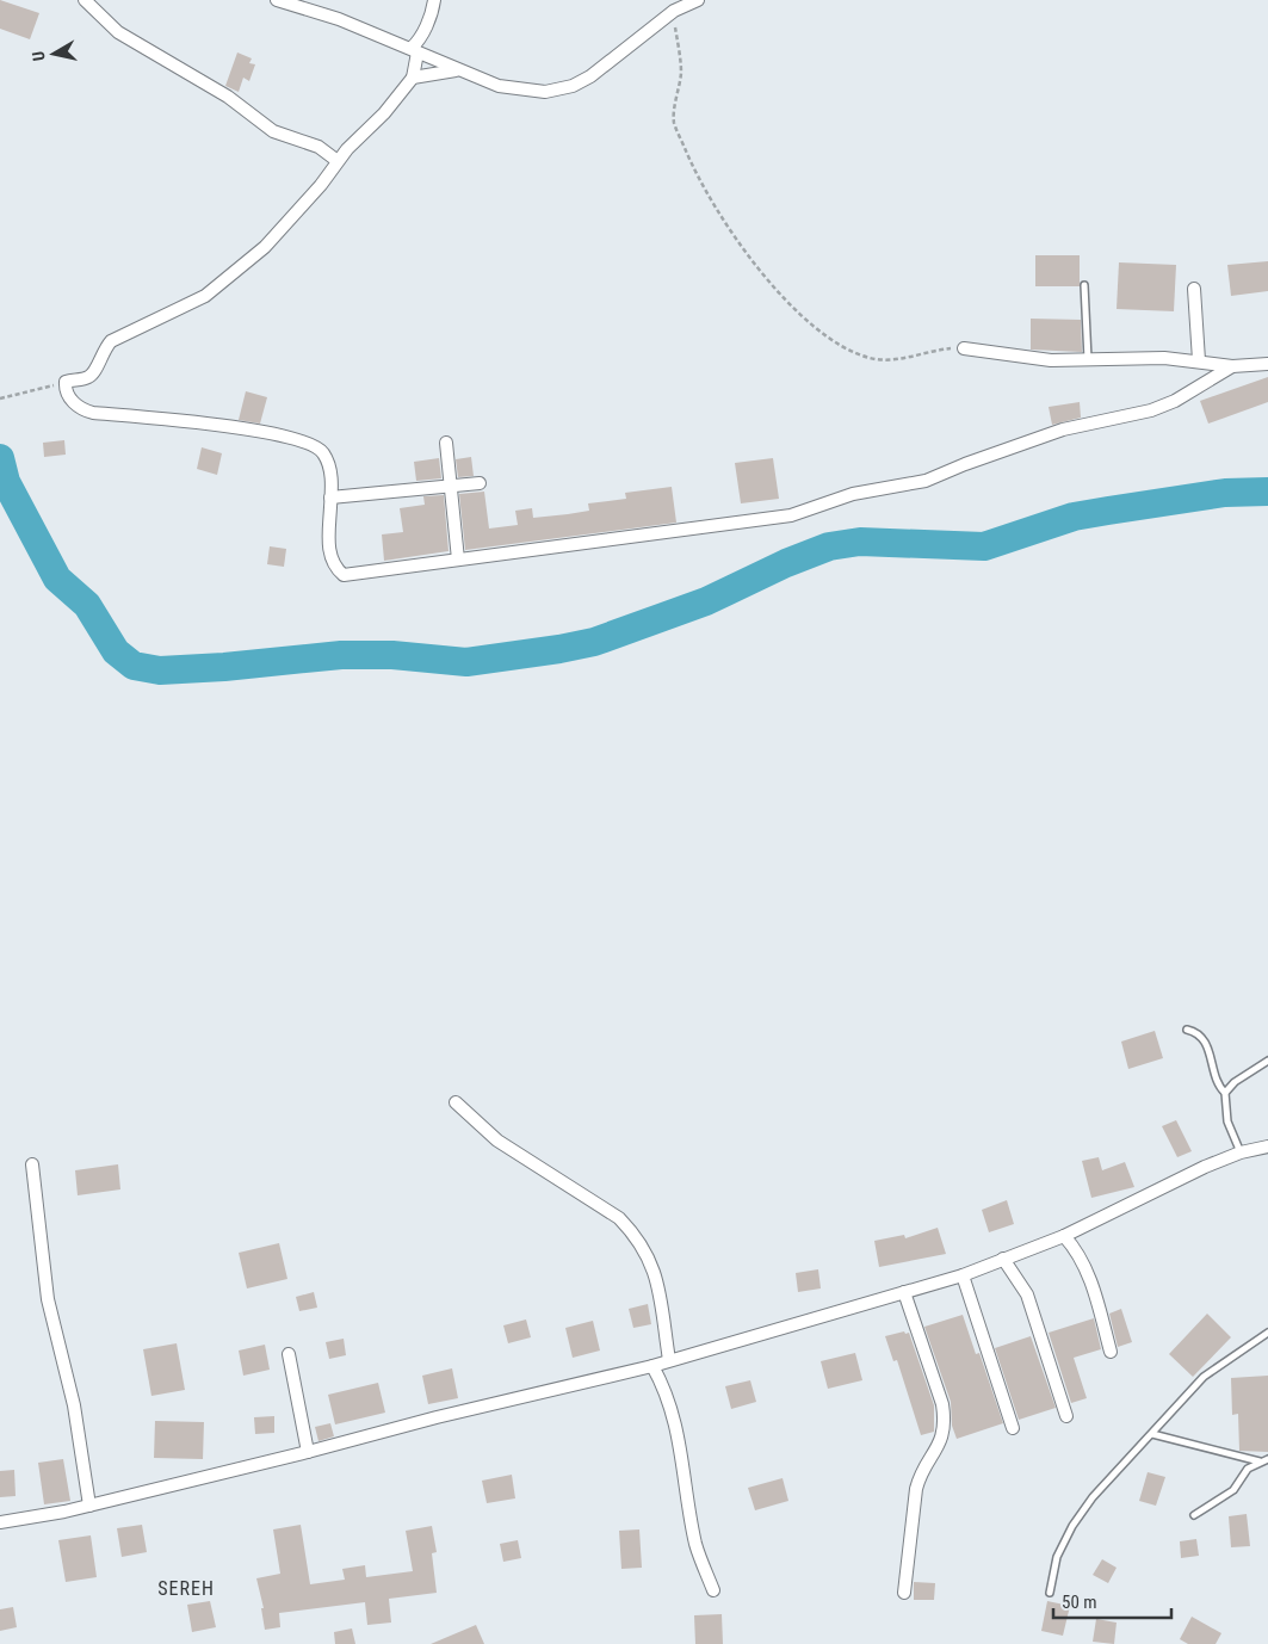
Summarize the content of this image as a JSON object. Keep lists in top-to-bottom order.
{
  "districts": ["SEREH"],
  "scale_bar": "50 m",
  "north": "left"
}
